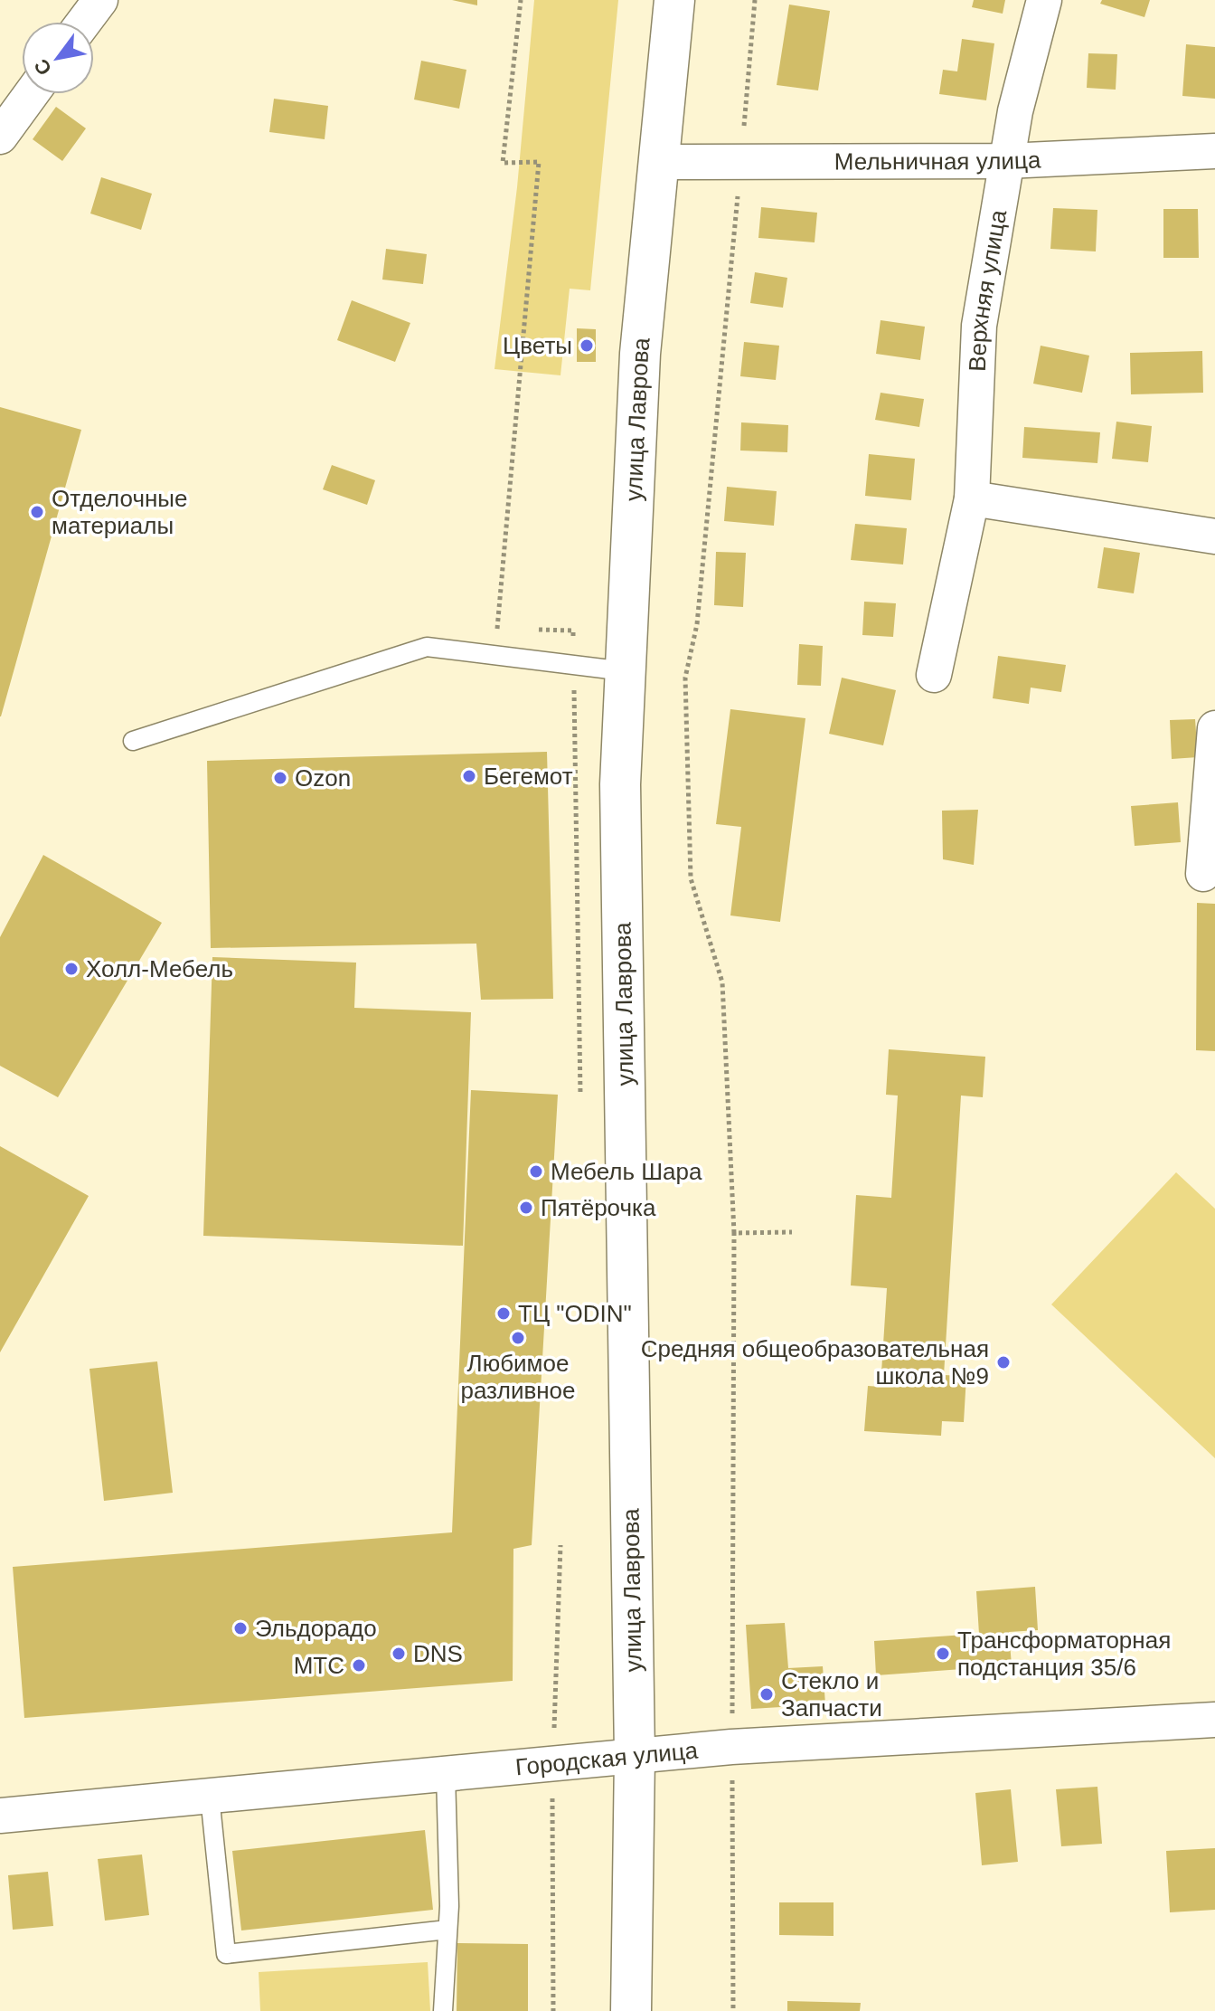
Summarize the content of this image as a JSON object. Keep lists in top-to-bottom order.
{
  "streets": {
    "main road": ["улица Лаврова"],
    "street": ["Мельничная улица", "Верхняя улица", "Городская улица"]
  },
  "crossings": [
    ["Мельничная улица", "Верхняя улица"],
    ["Мельничная улица", "улица Лаврова"],
    ["улица Лаврова", "Городская улица"]
  ],
  "places": [
    "Цветы",
    "Отделочные материалы",
    "Бегемот",
    "Ozon",
    "Холл-Мебель",
    "Мебель Шара",
    "Пятёрочка",
    "ТЦ \"ODIN\"",
    "Любимое разливное",
    "Средняя общеобразовательная школа №9",
    "Эльдорадо",
    "DNS",
    "Трансформаторная подстанция 35/6",
    "МТС",
    "Стекло и Запчасти"
  ],
  "north": "bottom left"
}
